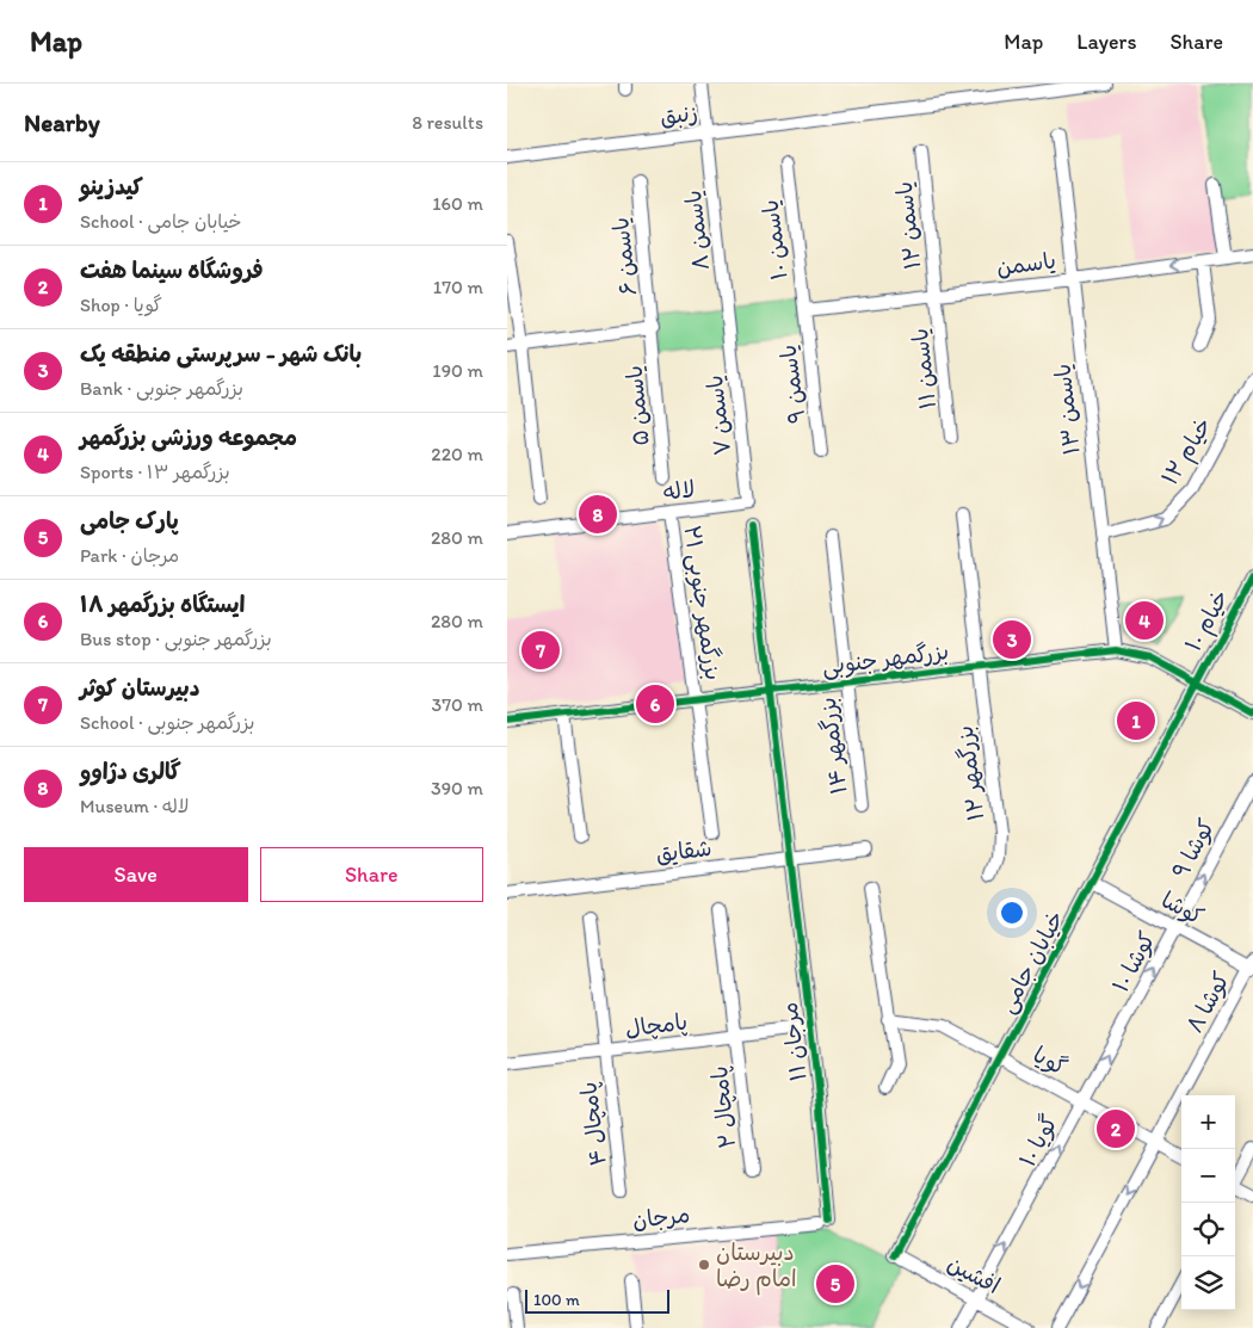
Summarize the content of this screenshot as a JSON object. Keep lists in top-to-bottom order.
{
  "streets": {
    "street": [
      "زنبق",
      "یاسمن ۱۲",
      "یاسمن ۸",
      "یاسمن ۱۰",
      "یاسمن ۶",
      "یاسمن",
      "یاسمن ۱۱",
      "یاسمن ۹",
      "یاسمن ۵",
      "یاسمن ۱۳",
      "یاسمن ۷",
      "خیام ۱۲",
      "لاله",
      "بزرگمهر جنوبی ۲۱",
      "خیام ۱۰",
      "بزرگمهر جنوبی",
      "بزرگمهر ۱۴",
      "بزرگمهر ۱۲",
      "کوشا ۹",
      "شقایق",
      "کوشا",
      "خیابان جامی",
      "کوشا ۱۰",
      "کوشا ۸",
      "پامچال",
      "مرجان ۱۱",
      "گویا",
      "پامچال ۲",
      "پامچال ۴",
      "گویا ۱۰",
      "مرجان",
      "افشین"
    ]
  },
  "crossings": [
    ["زنبق", "یاسمن ۸"],
    ["یاسمن ۱۲", "یاسمن"],
    ["یاسمن ۱۲", "یاسمن ۱۱"],
    ["یاسمن ۸", "یاسمن ۷"],
    ["یاسمن ۱۰", "یاسمن"],
    ["یاسمن ۱۰", "یاسمن ۹"],
    ["یاسمن ۶", "یاسمن ۵"],
    ["یاسمن", "یاسمن ۱۱"],
    ["یاسمن", "یاسمن ۹"],
    ["یاسمن", "یاسمن ۱۳"],
    ["یاسمن ۱۳", "خیام ۱۲"],
    ["یاسمن ۱۳", "بزرگمهر جنوبی"],
    ["یاسمن ۷", "لاله"],
    ["لاله", "بزرگمهر جنوبی ۲۱"],
    ["بزرگمهر جنوبی ۲۱", "بزرگمهر جنوبی"],
    ["خیام ۱۰", "بزرگمهر جنوبی"],
    ["خیام ۱۰", "خیابان جامی"],
    ["بزرگمهر جنوبی", "بزرگمهر ۱۴"],
    ["بزرگمهر جنوبی", "بزرگمهر ۱۲"],
    ["بزرگمهر جنوبی", "خیابان جامی"],
    ["بزرگمهر جنوبی", "مرجان ۱۱"],
    ["کوشا ۹", "کوشا"],
    ["کوشا ۹", "کوشا ۱۰"],
    ["شقایق", "مرجان ۱۱"],
    ["کوشا", "خیابان جامی"],
    ["کوشا", "کوشا ۱۰"],
    ["کوشا", "کوشا ۸"],
    ["خیابان جامی", "گویا"],
    ["خیابان جامی", "افشین"],
    ["کوشا ۱۰", "گویا"],
    ["کوشا ۱۰", "گویا ۱۰"],
    ["کوشا ۸", "گویا"],
    ["پامچال", "مرجان ۱۱"],
    ["پامچال", "پامچال ۲"],
    ["پامچال", "پامچال ۴"],
    ["مرجان ۱۱", "مرجان"],
    ["گویا", "گویا ۱۰"],
    ["گویا ۱۰", "افشین"]
  ],
  "one_way": [
    "خیام ۱۲",
    "کوشا ۹",
    "کوشا ۱۰",
    "کوشا ۸",
    "گویا ۱۰"
  ],
  "places": ["دبیرستان امام رضا"],
  "scale_bar": "100 m",
  "page": {
    "header": "Map",
    "nav": ["Map", "Layers", "Share"],
    "heading": ["Nearby", "8 results"],
    "list": [
      {
        "mark": "1",
        "name": "کیدزینو",
        "note": "School · خیابان جامی",
        "value": "160 m"
      },
      {
        "mark": "2",
        "name": "فروشگاه سینما هفت",
        "note": "Shop · گویا",
        "value": "170 m"
      },
      {
        "mark": "3",
        "name": "بانک شهر - سرپرستی منطقه یک",
        "note": "Bank · بزرگمهر جنوبی",
        "value": "190 m"
      },
      {
        "mark": "4",
        "name": "مجموعه ورزشی بزرگمهر",
        "note": "Sports · بزرگمهر ۱۳",
        "value": "220 m"
      },
      {
        "mark": "5",
        "name": "پارک جامی",
        "note": "Park · مرجان",
        "value": "280 m"
      },
      {
        "mark": "6",
        "name": "ایستگاه بزرگمهر ۱۸",
        "note": "Bus stop · بزرگمهر جنوبی",
        "value": "280 m"
      },
      {
        "mark": "7",
        "name": "دبیرستان کوثر",
        "note": "School · بزرگمهر جنوبی",
        "value": "370 m"
      },
      {
        "mark": "8",
        "name": "گالری دژاوو",
        "note": "Museum · لاله",
        "value": "390 m"
      }
    ],
    "pins": [
      "8",
      "4",
      "3",
      "7",
      "6",
      "1",
      "2",
      "5"
    ],
    "buttons": ["Save", "Share"],
    "map_buttons": ["+", "−"],
    "scale": "100 m"
  }
}
